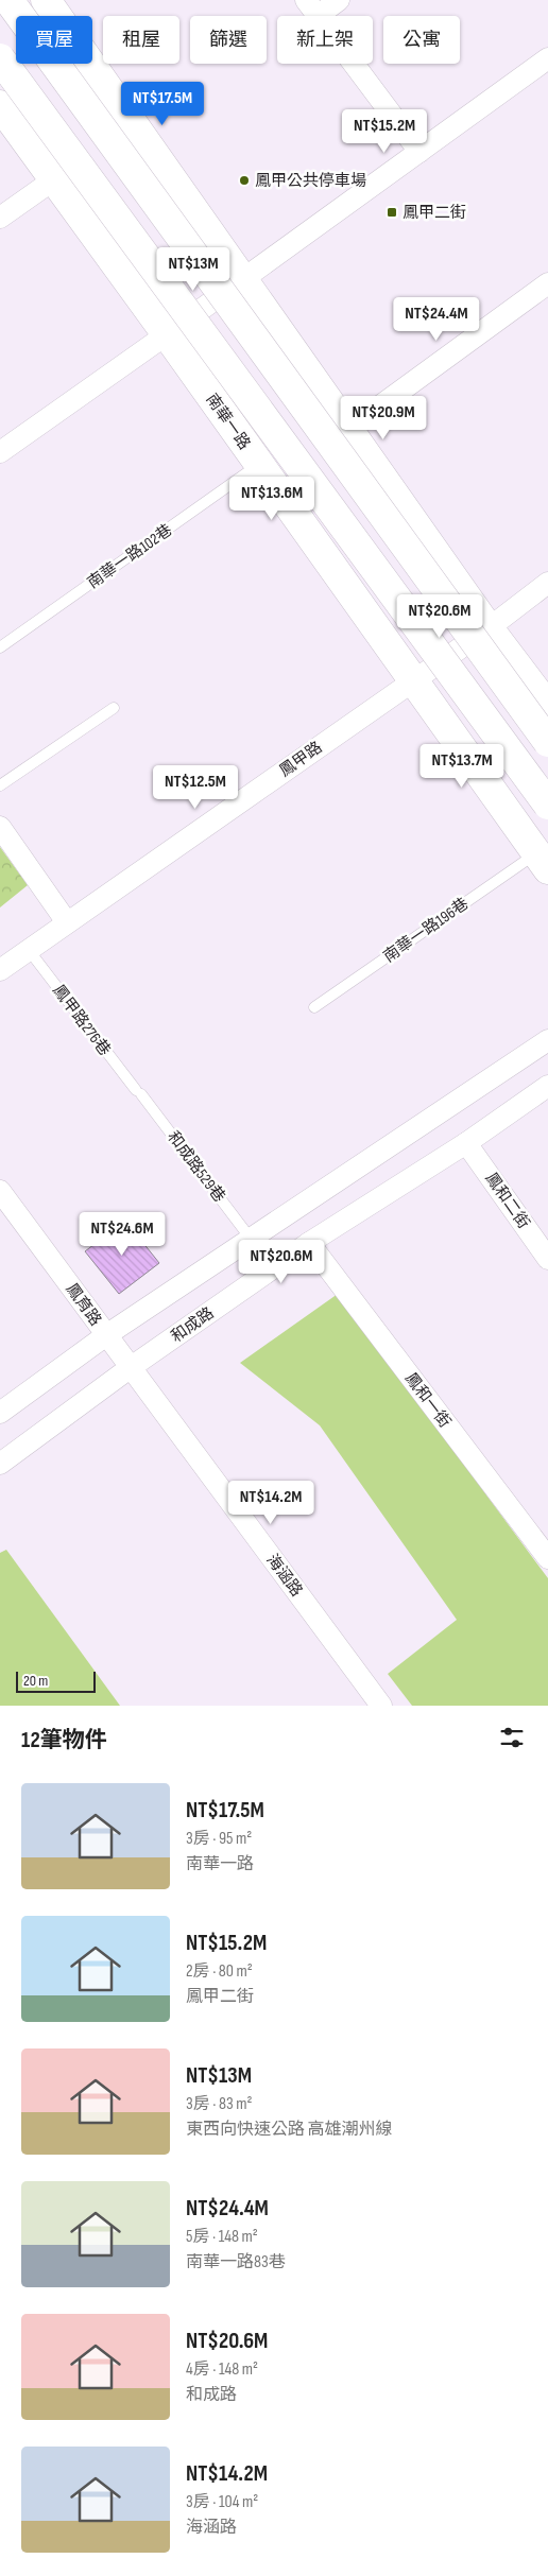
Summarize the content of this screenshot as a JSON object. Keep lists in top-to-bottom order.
{
  "streets": {
    "main road": ["南華一路"],
    "street": [
      "鳳甲路",
      "鳳和二街",
      "鳳育路",
      "和成路",
      "鳳和一街",
      "海涵路"
    ],
    "lane": [
      "南華一路102巷",
      "南華一路196巷",
      "鳳甲路276巷",
      "和成路529巷"
    ]
  },
  "crossings": [
    ["南華一路", "南華一路102巷"],
    ["南華一路", "鳳甲路"],
    ["南華一路", "南華一路196巷"],
    ["鳳甲路", "鳳甲路276巷"],
    ["鳳甲路276巷", "和成路529巷"],
    ["鳳和二街", "和成路"],
    ["鳳育路", "和成路"],
    ["鳳育路", "海涵路"],
    ["和成路", "鳳和一街"],
    ["和成路", "海涵路"]
  ],
  "places": {
    "other": ["鳳甲公共停車場"],
    "transit": ["鳳甲二街"]
  },
  "scale_bar": "20 m",
  "page": {
    "chip": [
      "買屋",
      "租屋",
      "篩選",
      "新上架",
      "公寓"
    ],
    "price": [
      "NT$17.5M",
      "NT$15.2M",
      "NT$13M",
      "NT$24.4M",
      "NT$20.9M",
      "NT$13.6M",
      "NT$20.6M",
      "NT$13.7M",
      "NT$12.5M",
      "NT$24.6M",
      "NT$20.6M",
      "NT$14.2M"
    ],
    "scale": "20 m",
    "heading": "12筆物件",
    "list": [
      {
        "name": "NT$17.5M",
        "note": "3房 · 95 m² · 南華一路"
      },
      {
        "name": "NT$15.2M",
        "note": "2房 · 80 m² · 鳳甲二街"
      },
      {
        "name": "NT$13M",
        "note": "3房 · 83 m² · 東西向快速公路 高雄潮州線"
      },
      {
        "name": "NT$24.4M",
        "note": "5房 · 148 m² · 南華一路83巷"
      },
      {
        "name": "NT$20.6M",
        "note": "4房 · 148 m² · 和成路"
      },
      {
        "name": "NT$14.2M",
        "note": "3房 · 104 m² · 海涵路"
      }
    ]
  }
}
